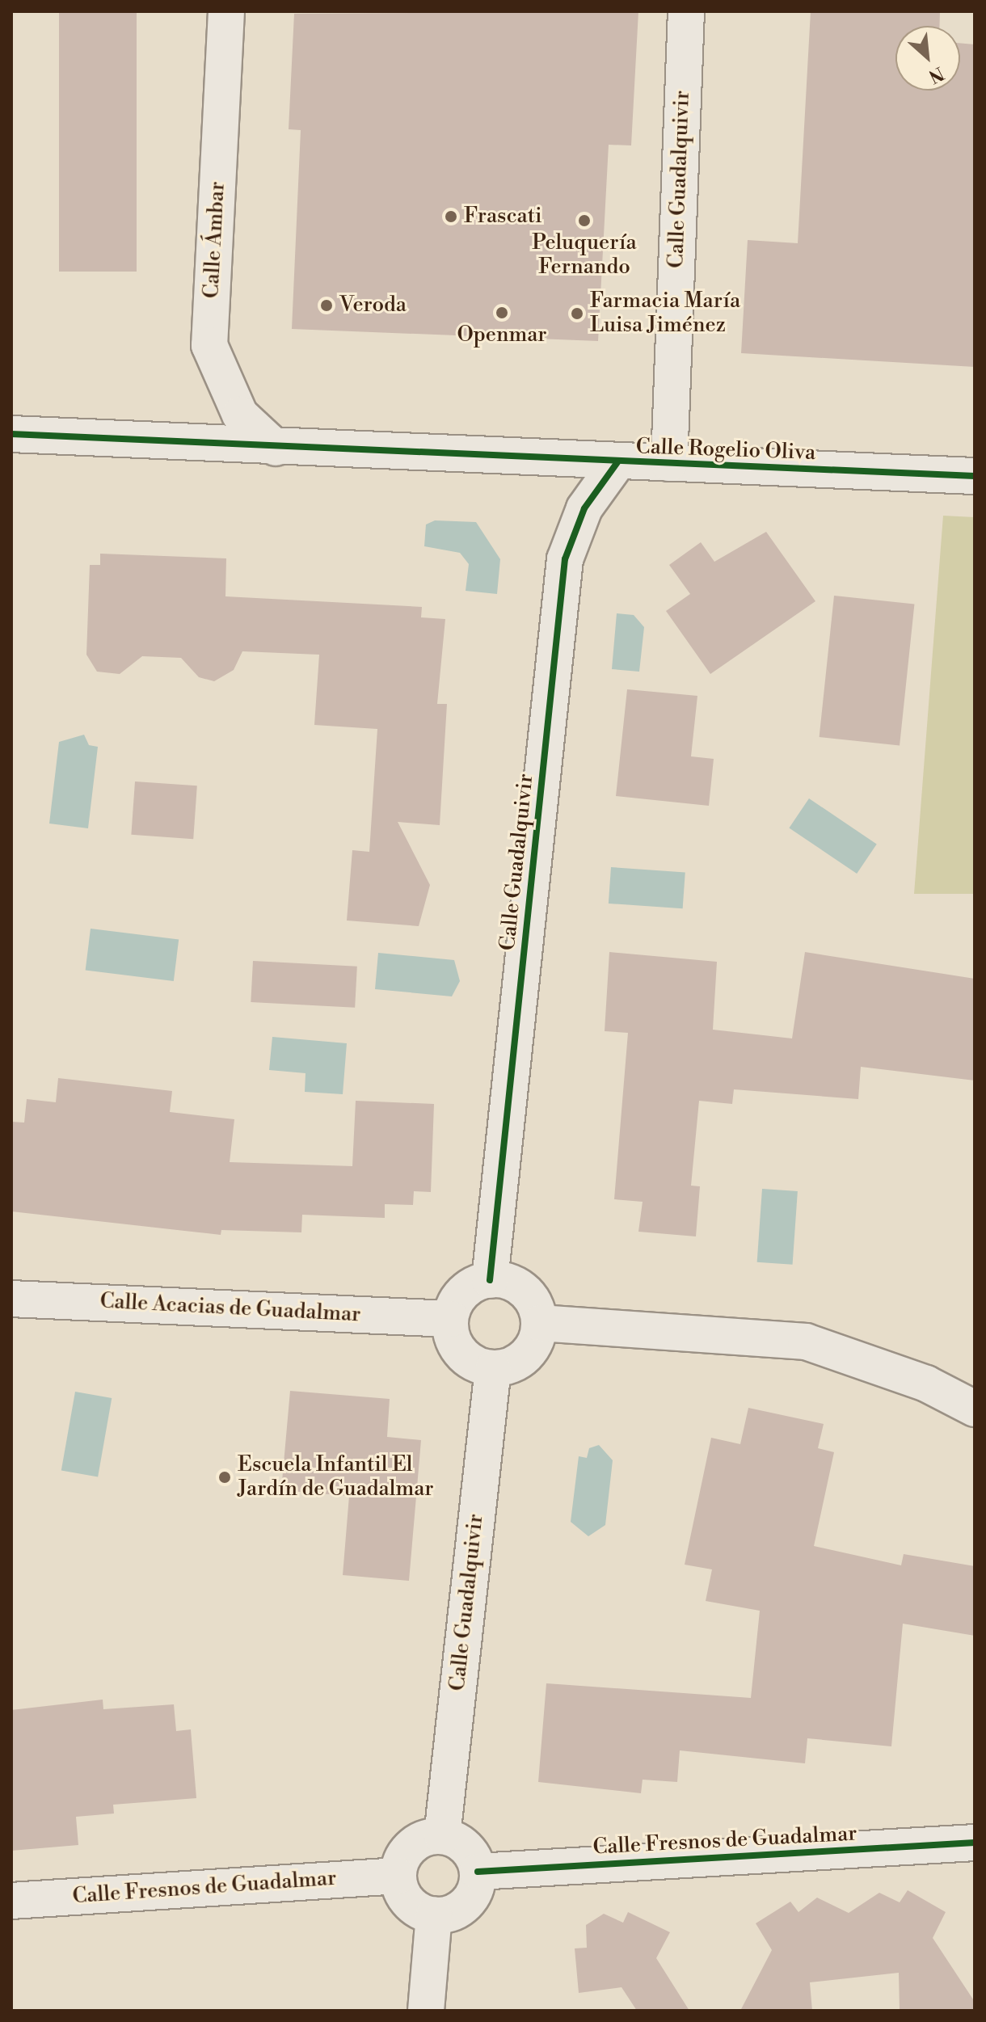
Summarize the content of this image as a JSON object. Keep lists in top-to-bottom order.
{
  "streets": {
    "street": [
      "Calle Guadalquivir",
      "Calle Ámbar",
      "Calle Rogelio Oliva",
      "Calle Acacias de Guadalmar",
      "Calle Fresnos de Guadalmar"
    ]
  },
  "crossings": [
    ["Calle Guadalquivir", "Calle Rogelio Oliva"],
    ["Calle Guadalquivir", "Calle Acacias de Guadalmar"],
    ["Calle Guadalquivir", "Calle Fresnos de Guadalmar"],
    ["Calle Ámbar", "Calle Rogelio Oliva"]
  ],
  "places": [
    "Frascati",
    "Peluquería Fernando",
    "Veroda",
    "Openmar",
    "Farmacia María Luisa Jiménez",
    "Escuela Infantil El Jardín de Guadalmar"
  ],
  "north": "bottom right"
}
